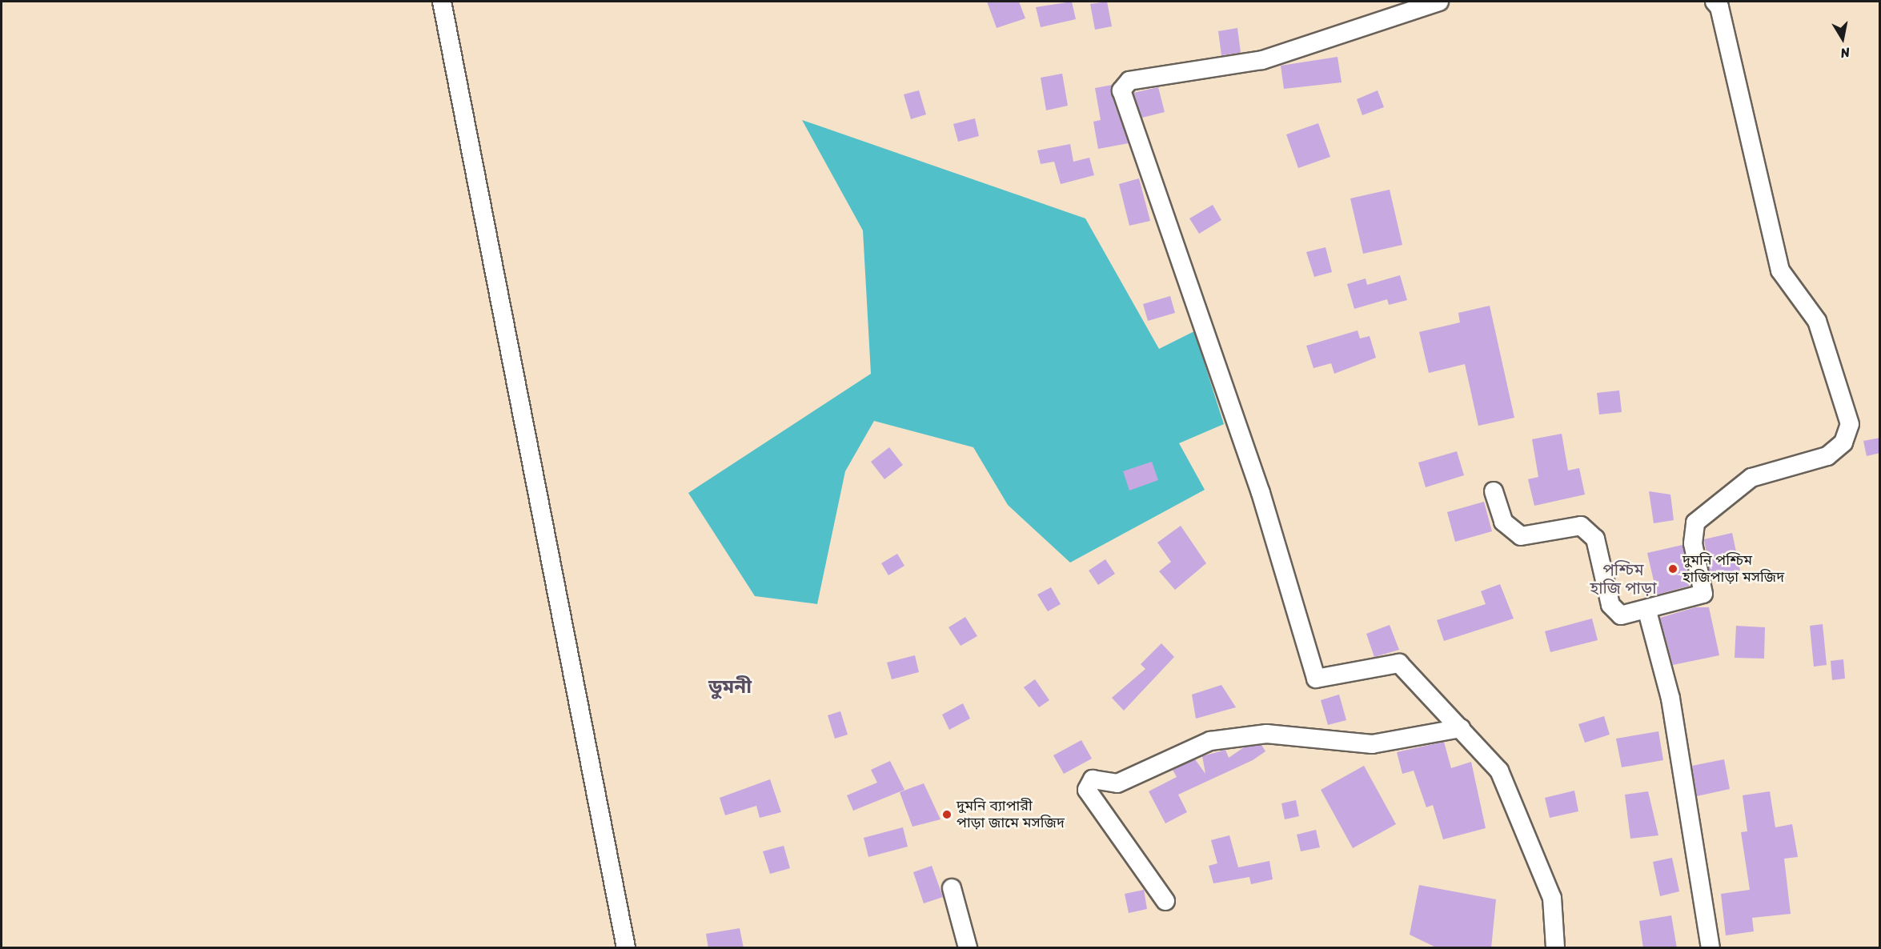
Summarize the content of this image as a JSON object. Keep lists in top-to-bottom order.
{
  "districts": ["পশ্চিম হাজি পাড়া", "ডুমনী"],
  "places": ["দুমনি পশ্চিম হাজিপাড়া মসজিদ", "দুমনি ব্যাপারী পাড়া জামে মসজিদ"],
  "north": "bottom"
}
